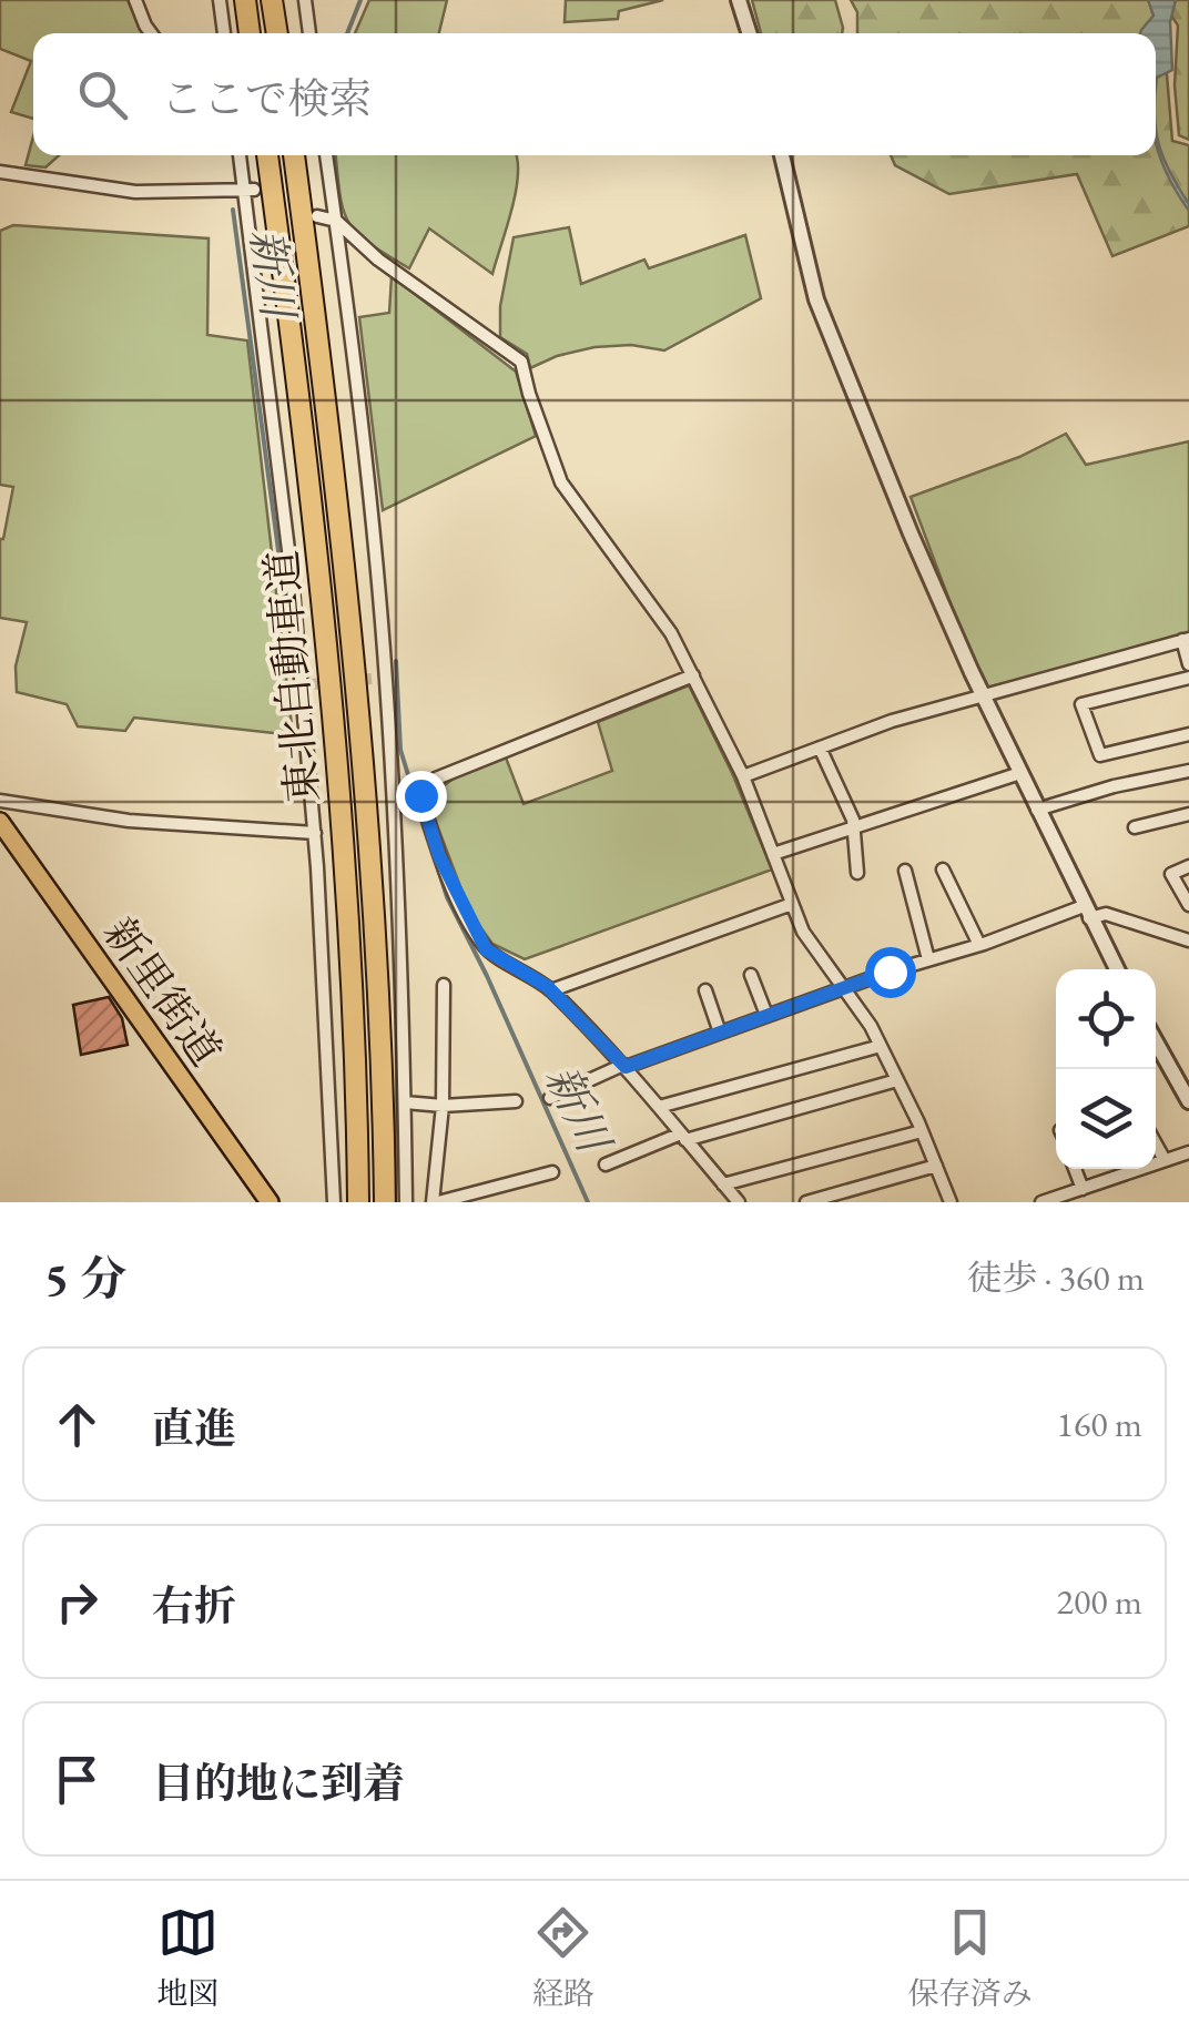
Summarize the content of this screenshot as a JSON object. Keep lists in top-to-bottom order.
{
  "streets": {
    "highway": ["東北自動車道"],
    "main road": ["新里街道"]
  },
  "water": ["新川"],
  "page": {
    "search": "ここで検索",
    "heading": ["5 分", "徒歩 · 360 m"],
    "list": [
      ["直進", "160 m"],
      ["右折", "200 m"],
      "目的地に到着"
    ],
    "nav": ["地図", "経路", "保存済み"]
  }
}
